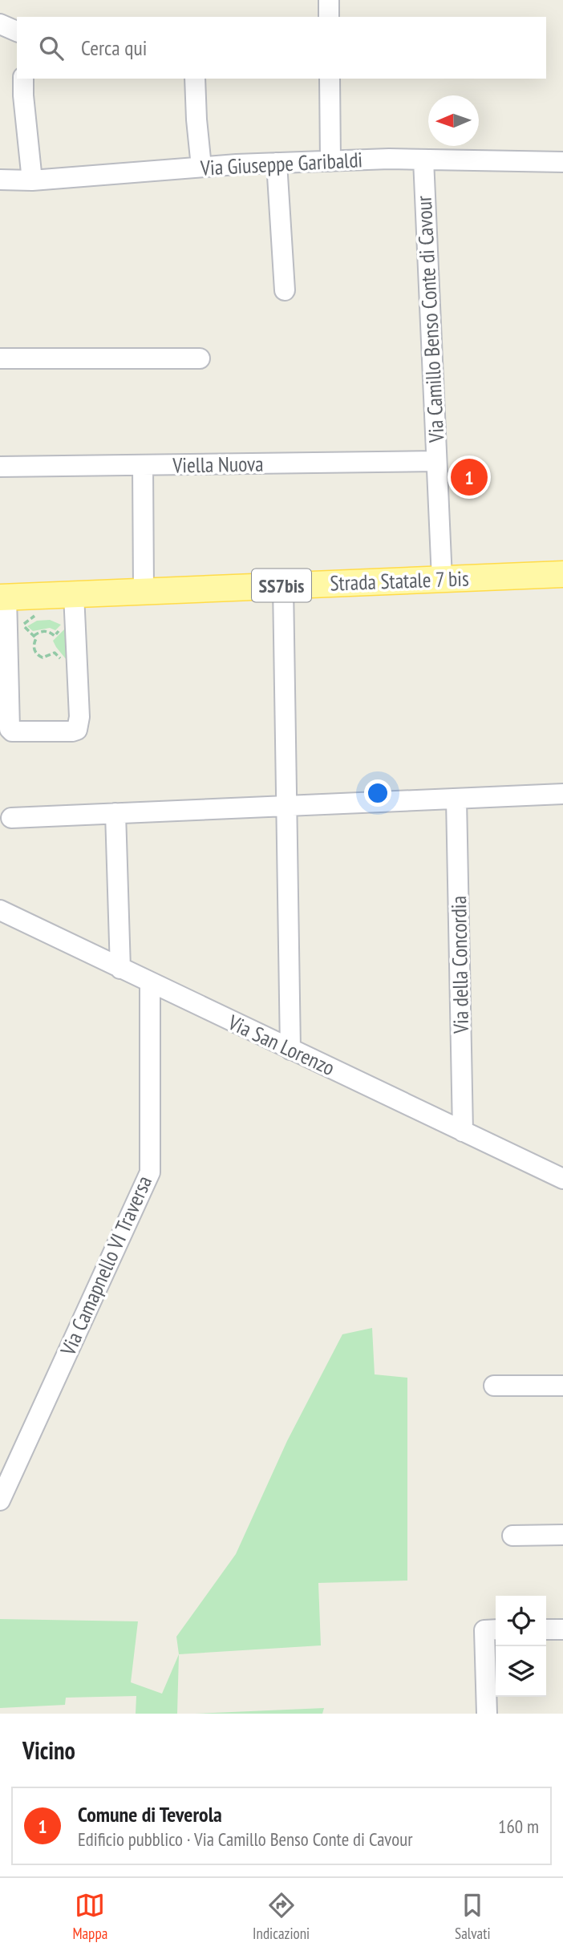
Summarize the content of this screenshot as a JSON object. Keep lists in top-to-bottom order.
{
  "streets": {
    "main road": ["Strada Statale 7 bis", "SS7bis"],
    "street": [
      "Via Giuseppe Garibaldi",
      "Via Camillo Benso Conte di Cavour",
      "Viella Nuova",
      "Via della Concordia",
      "Via San Lorenzo",
      "Via Camapnello VI Traversa"
    ]
  },
  "crossings": [
    ["Via Giuseppe Garibaldi", "Via Camillo Benso Conte di Cavour"],
    ["Via Camillo Benso Conte di Cavour", "Viella Nuova"],
    ["Via Camillo Benso Conte di Cavour", "Strada Statale 7 bis"],
    ["Via della Concordia", "Via San Lorenzo"],
    ["Via San Lorenzo", "Via Camapnello VI Traversa"]
  ],
  "north": "left",
  "page": {
    "search": "Cerca qui",
    "pins": "1",
    "heading": "Vicino",
    "list": [
      {
        "mark": "1",
        "name": "Comune di Teverola",
        "note": "Edificio pubblico · Via Camillo Benso Conte di Cavour",
        "value": "160 m"
      }
    ],
    "nav": ["Mappa", "Indicazioni", "Salvati"]
  }
}
